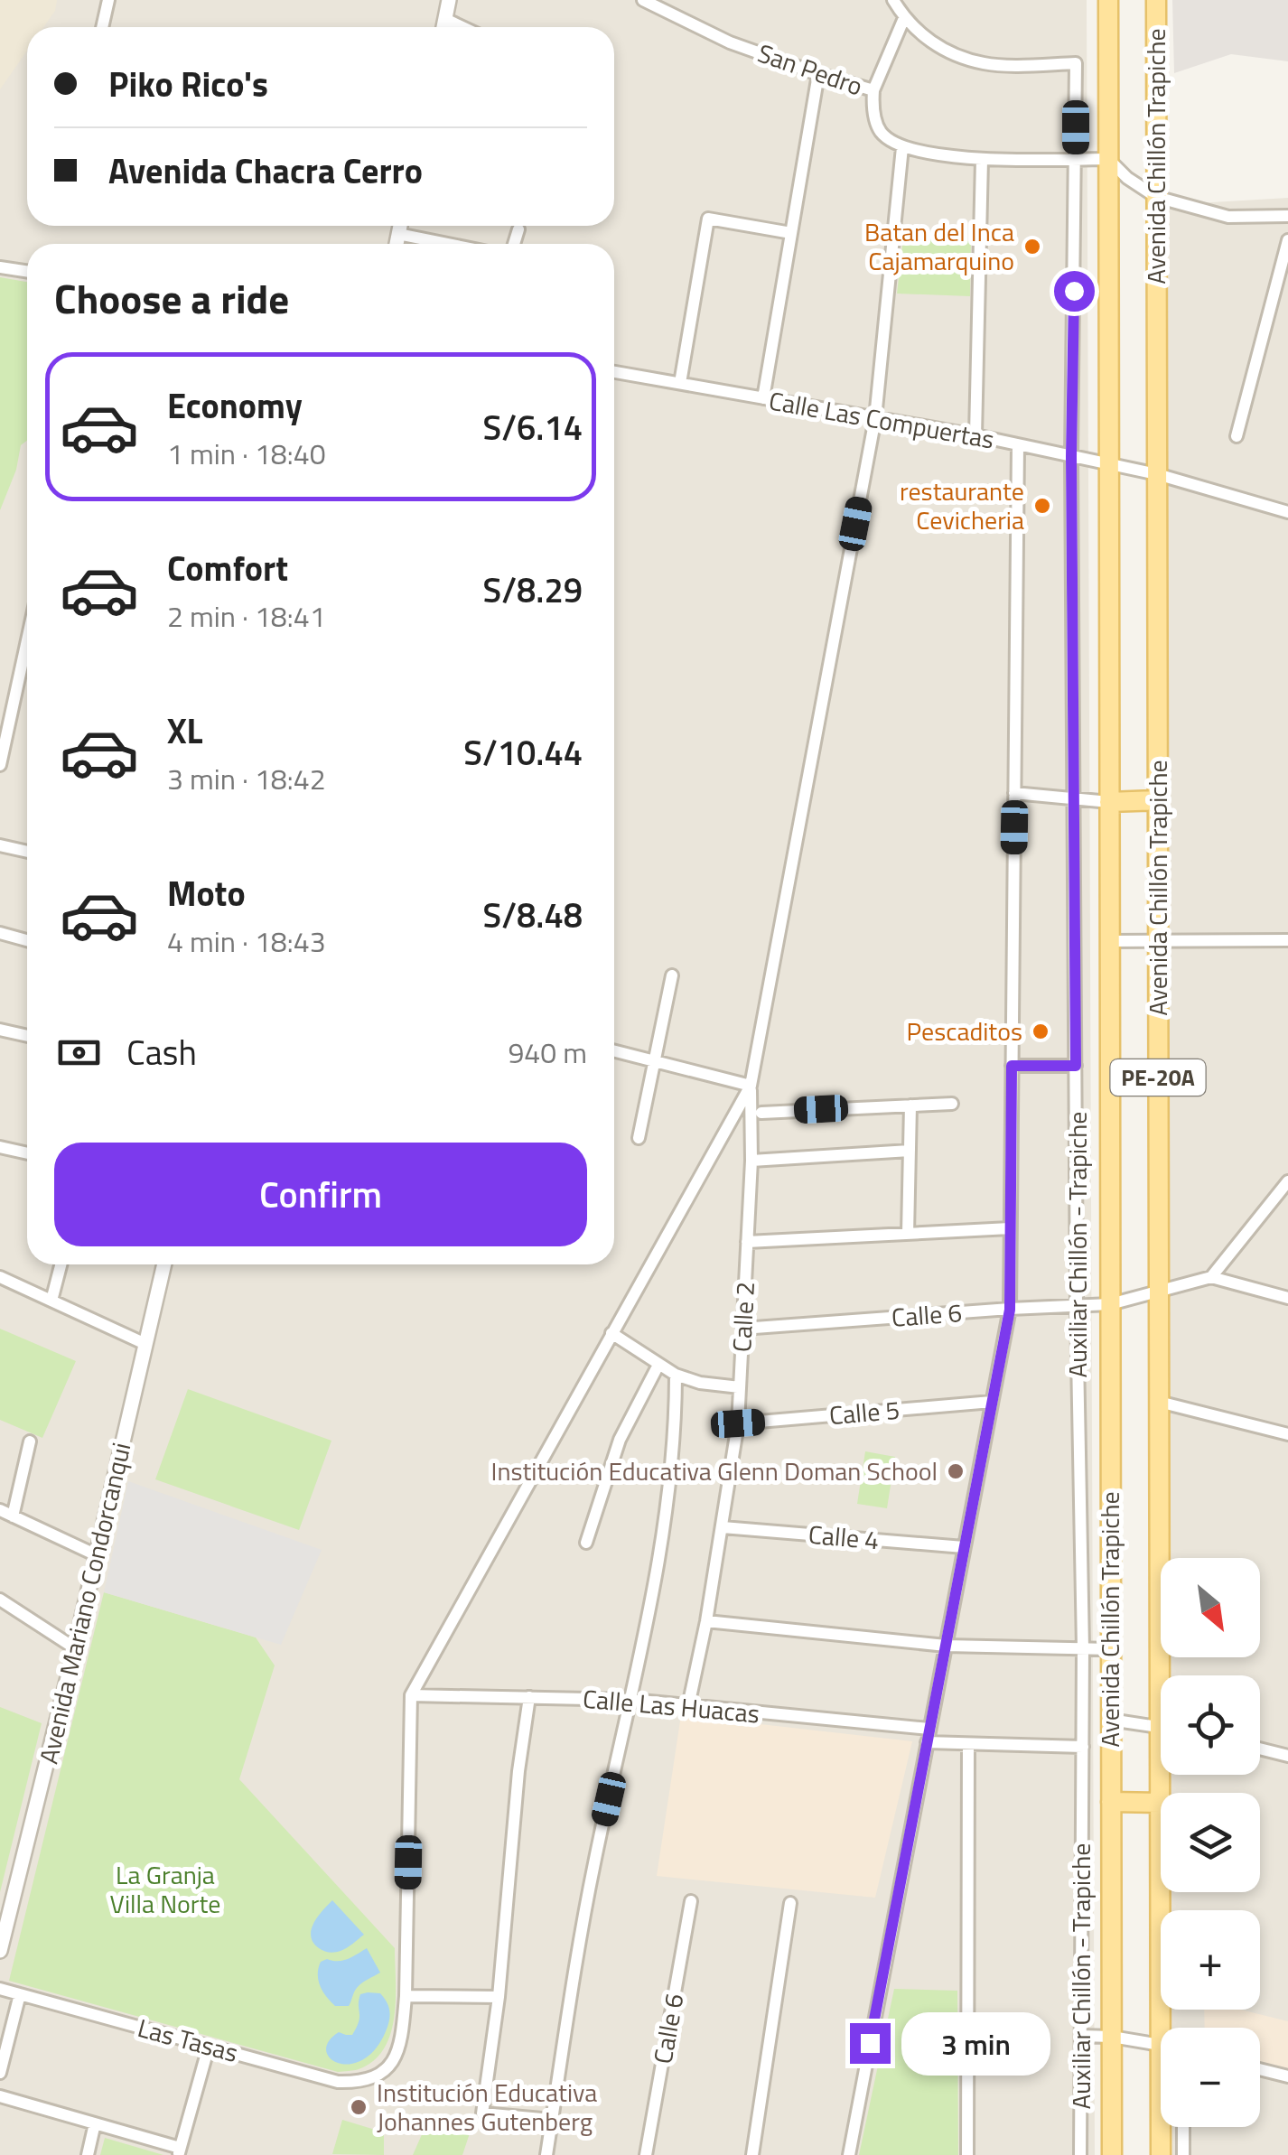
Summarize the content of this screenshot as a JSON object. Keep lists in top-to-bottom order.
{
  "streets": {
    "main road": ["Avenida Chillón Trapiche", "PE-20A"],
    "street": [
      "San Pedro",
      "Calle Las Compuertas",
      "Auxiliar Chillón - Trapiche",
      "Calle 6",
      "Calle 2",
      "Calle 5",
      "Calle 4",
      "Avenida Mariano Condorcanqui",
      "Calle Las Huacas",
      "Las Tasas"
    ]
  },
  "crossings": [
    ["Avenida Chillón Trapiche", "Calle Las Compuertas"],
    ["Avenida Chillón Trapiche", "Calle 6"],
    ["Calle Las Compuertas", "Auxiliar Chillón - Trapiche"],
    ["Auxiliar Chillón - Trapiche", "Calle 6"],
    ["Calle 6", "Calle 2"],
    ["Calle 2", "Calle 5"],
    ["Calle 2", "Calle 4"],
    ["Calle 2", "Calle Las Huacas"]
  ],
  "parks": ["La Granja Villa Norte"],
  "places": [
    "Batan del Inca Cajamarquino",
    "restaurante Cevicheria",
    "Pescaditos",
    "Institución Educativa Glenn Doman School",
    "Institución Educativa Johannes Gutenberg"
  ],
  "north": "bottom right",
  "page": {
    "banner": ["Piko Rico's", "Avenida Chacra Cerro"],
    "heading": "Choose a ride",
    "list": [
      {
        "name": "Economy",
        "note": "1 min · 18:40",
        "value": "S/6.14"
      },
      {
        "name": "Comfort",
        "note": "2 min · 18:41",
        "value": "S/8.29"
      },
      {
        "name": "XL",
        "note": "3 min · 18:42",
        "value": "S/10.44"
      },
      {
        "name": "Moto",
        "note": "4 min · 18:43",
        "value": "S/8.48"
      }
    ],
    "pay": ["Cash", "940 m"],
    "buttons": "Confirm",
    "map_buttons": ["+", "−"],
    "bubble": "3 min"
  }
}
